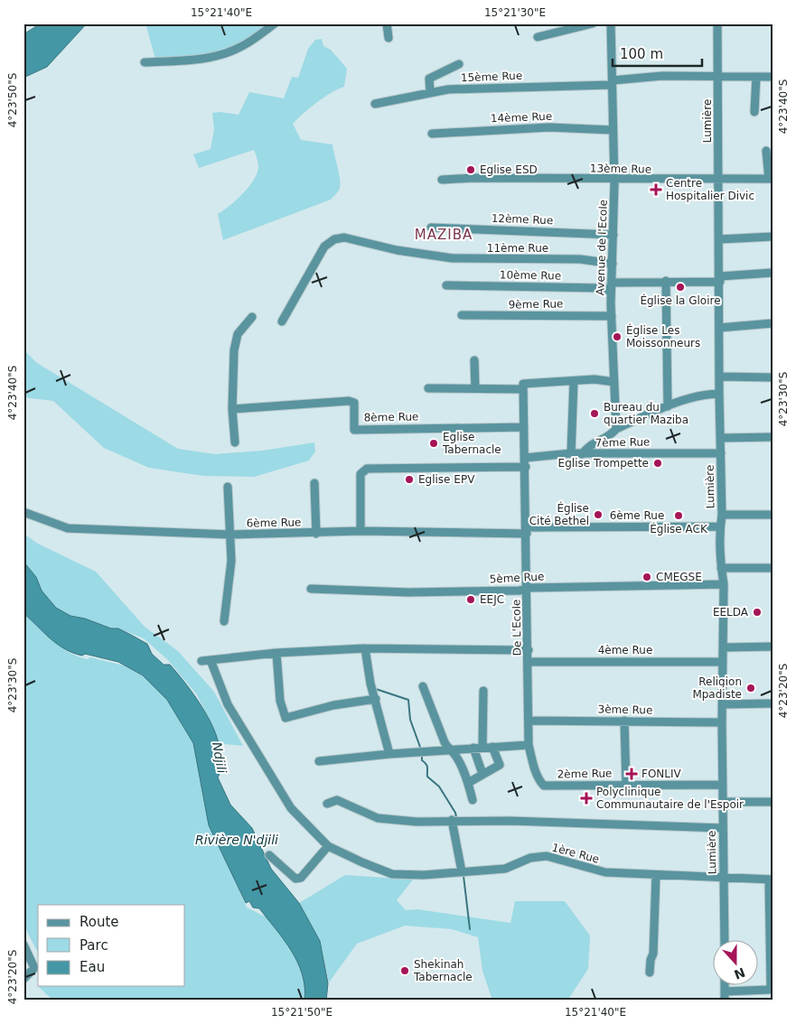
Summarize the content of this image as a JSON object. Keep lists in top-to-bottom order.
{
  "streets": {
    "street": [
      "15ème Rue",
      "14ème Rue",
      "Lumière",
      "13ème Rue",
      "12ème Rue",
      "Avenue de l'Ecole",
      "11ème Rue",
      "10ème Rue",
      "9ème Rue",
      "8ème Rue",
      "7ème Rue",
      "6ème Rue",
      "5ème Rue",
      "De L'Ecole",
      "4ème Rue",
      "3ème Rue",
      "2ème Rue",
      "1ère Rue"
    ]
  },
  "crossings": [
    ["15ème Rue", "Lumière"],
    ["15ème Rue", "Avenue de l'Ecole"],
    ["14ème Rue", "Avenue de l'Ecole"],
    ["Lumière", "13ème Rue"],
    ["Lumière", "7ème Rue"],
    ["Lumière", "6ème Rue"],
    ["Lumière", "5ème Rue"],
    ["Lumière", "4ème Rue"],
    ["Lumière", "3ème Rue"],
    ["Lumière", "2ème Rue"],
    ["Lumière", "1ère Rue"],
    ["13ème Rue", "Avenue de l'Ecole"],
    ["12ème Rue", "Avenue de l'Ecole"],
    ["Avenue de l'Ecole", "11ème Rue"],
    ["Avenue de l'Ecole", "10ème Rue"],
    ["Avenue de l'Ecole", "9ème Rue"],
    ["8ème Rue", "De L'Ecole"],
    ["7ème Rue", "De L'Ecole"],
    ["6ème Rue", "De L'Ecole"],
    ["5ème Rue", "De L'Ecole"],
    ["De L'Ecole", "4ème Rue"],
    ["De L'Ecole", "3ème Rue"],
    ["De L'Ecole", "2ème Rue"],
    ["3ème Rue", "2ème Rue"]
  ],
  "districts": ["MAZIBA"],
  "water": ["Ndjili", "Rivière N'djili"],
  "places": {
    "other": [
      "Eglise ESD",
      "Église la Gloire",
      "Église Les Moissonneurs",
      "Bureau du quartier Maziba",
      "Eglise Tabernacle",
      "Eglise Trompette",
      "Eglise EPV",
      "Église Cité Bethel",
      "Église ACK",
      "CMEGSE",
      "EEJC",
      "EELDA",
      "Religion Mpadiste",
      "Shekinah Tabernacle"
    ],
    "health": ["Centre Hospitalier Divic", "FONLIV", "Polyclinique Communautaire de l'Espoir"]
  },
  "legend": ["Route", "Parc", "Eau"],
  "scale_bar": "100 m",
  "north": "bottom",
  "coordinates": [
    "15°21'40\"E",
    "15°21'30\"E",
    "4°23'50\"S",
    "4°23'40\"S",
    "4°23'30\"S",
    "4°23'20\"S",
    "15°21'50\"E"
  ]
}
